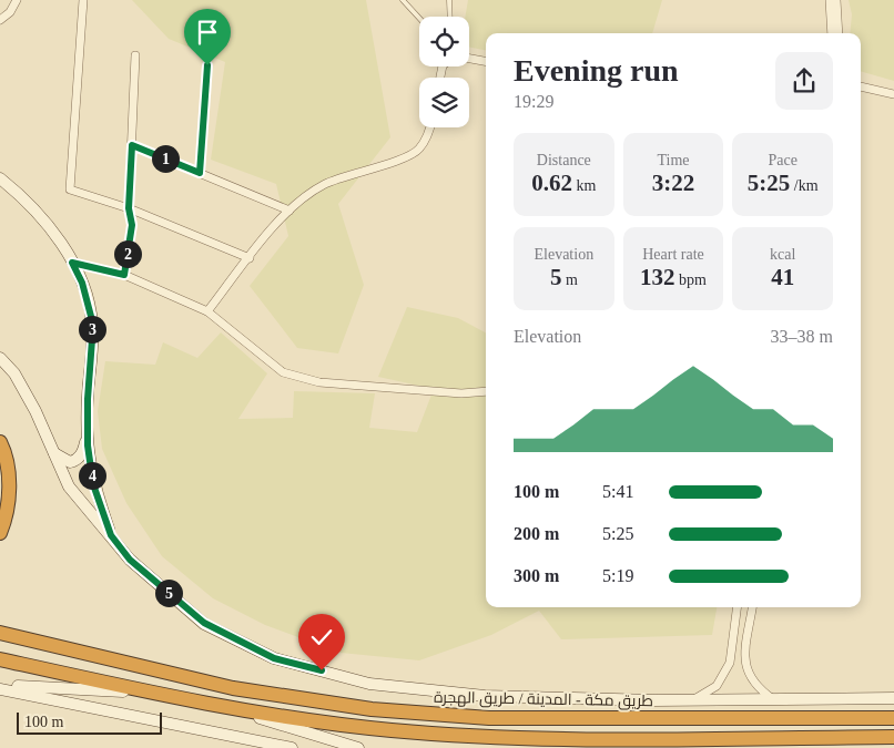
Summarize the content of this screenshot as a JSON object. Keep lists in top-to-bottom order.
{
  "streets": {
    "highway": ["طريق مكة - المدينة / طريق الهجرة"]
  },
  "scale_bar": "100 m",
  "page": {
    "heading": ["Evening run", "19:29"],
    "stats": [
      ["Distance", "0.62 km"],
      ["Time", "3:22"],
      ["Pace", "5:25 /km"],
      ["Elevation", "5 m"],
      ["Heart rate", "132 bpm"],
      ["kcal", "41"]
    ],
    "pins": [
      "1",
      "2",
      "3",
      "4",
      "5"
    ],
    "chart": ["Elevation", "33–38 m"],
    "list": [
      {
        "name": "100 m",
        "note": "5:41"
      },
      {
        "name": "200 m",
        "note": "5:25"
      },
      {
        "name": "300 m",
        "note": "5:19"
      }
    ],
    "scale": "100 m"
  }
}
